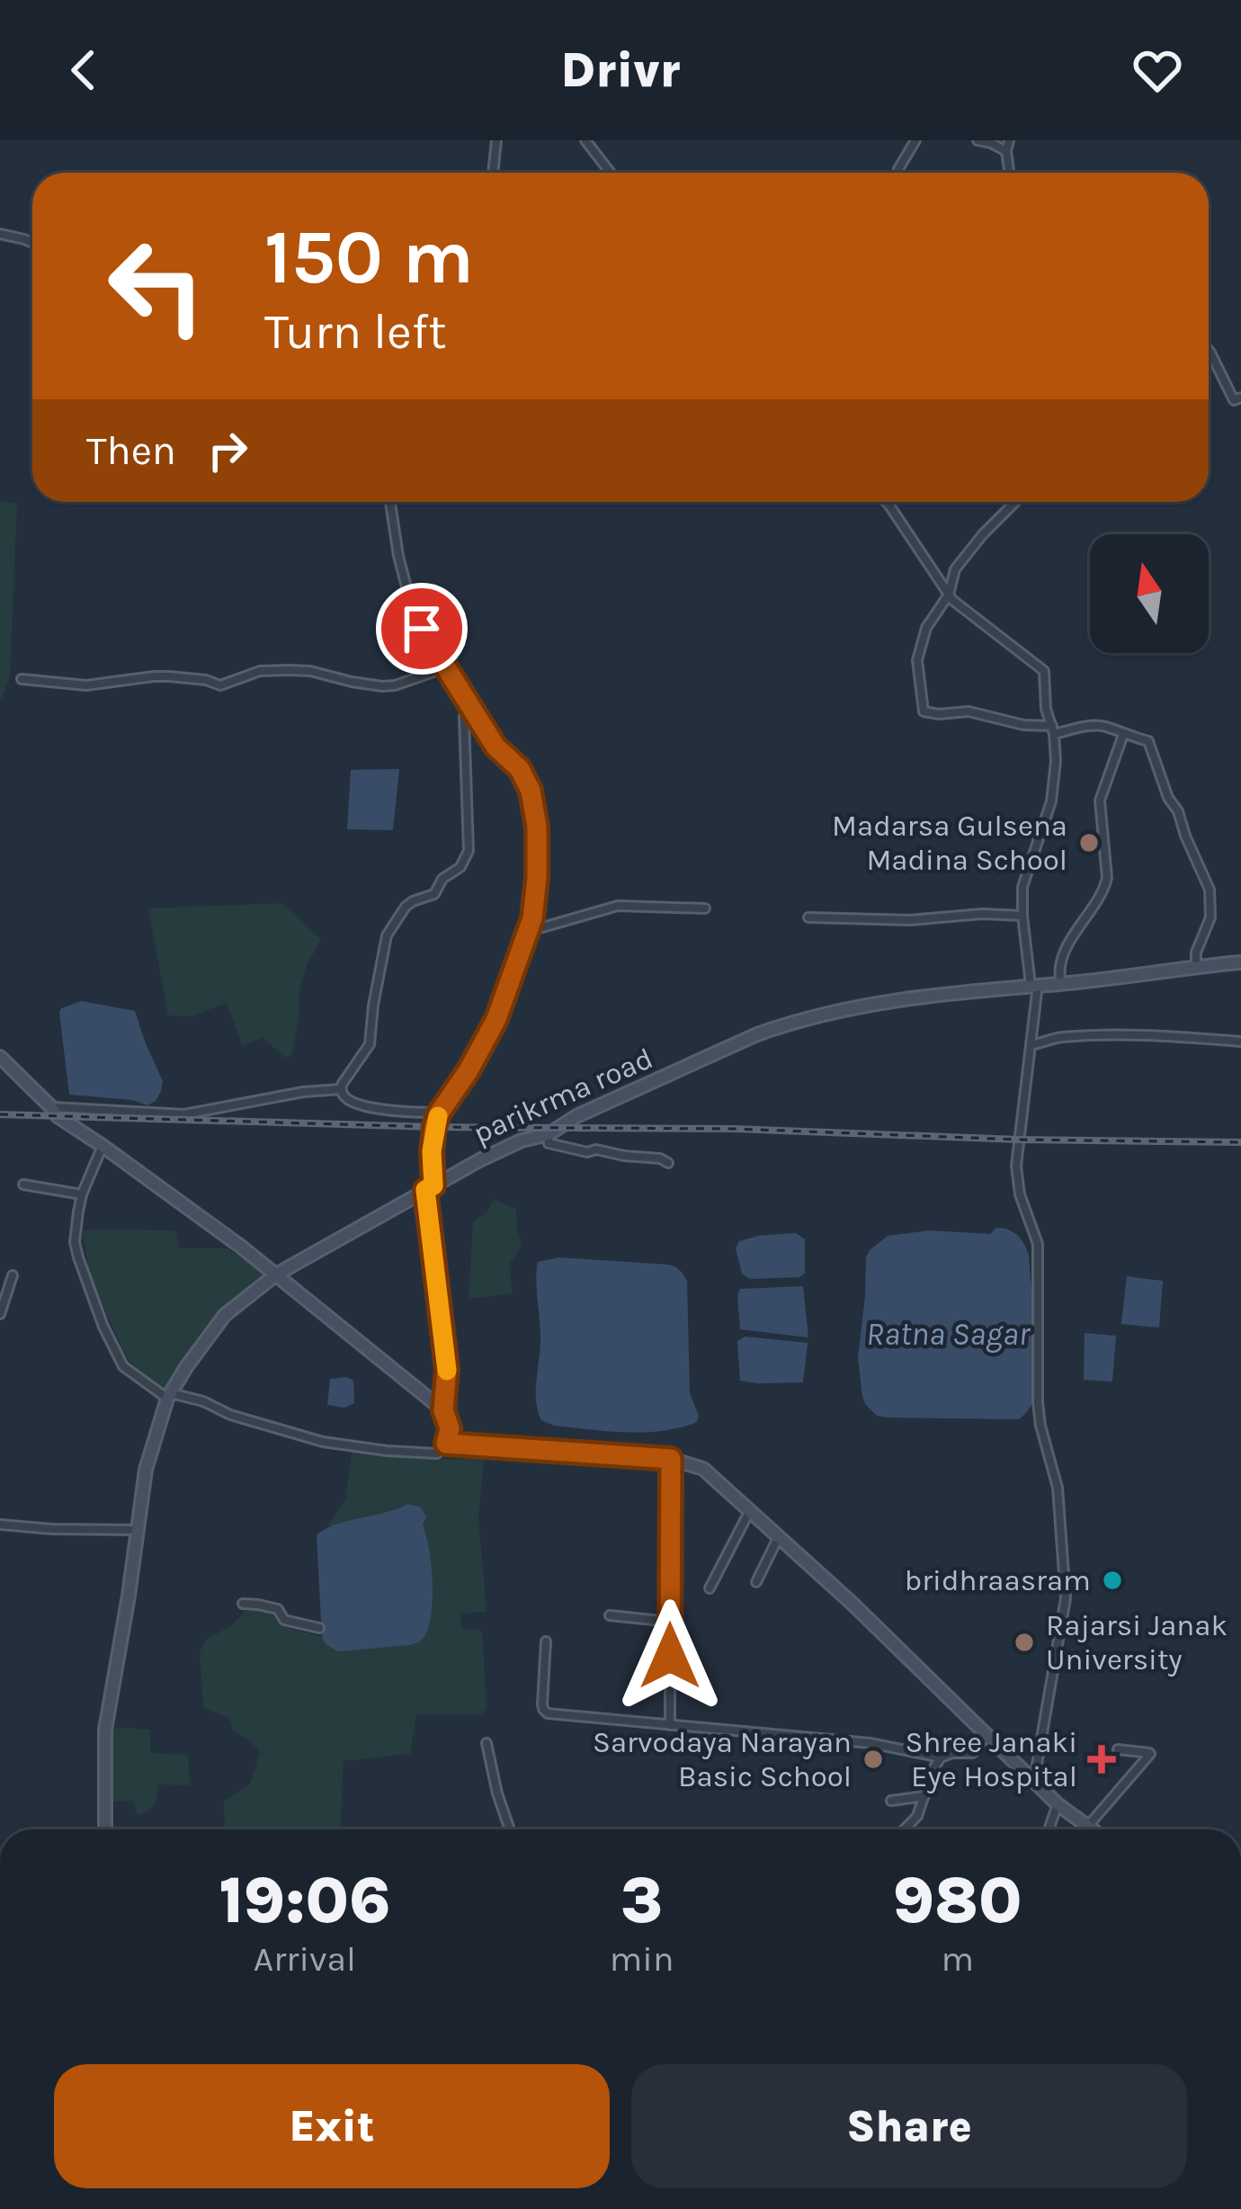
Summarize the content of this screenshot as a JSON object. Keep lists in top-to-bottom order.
{
  "streets": {
    "street": ["parikrma road"]
  },
  "water": ["Ratna Sagar"],
  "places": {
    "other": [
      "Madarsa Gulsena Madina School",
      "bridhraasram",
      "Rajarsi Janak University",
      "Sarvodaya Narayan Basic School"
    ],
    "health": ["Shree Janaki Eye Hospital"]
  },
  "north": "top",
  "page": {
    "header": "Drivr",
    "turn": ["150 m", "Turn left"],
    "then": "Then",
    "eta": [
      "19:06",
      "Arrival",
      "3",
      "min",
      "980",
      "m"
    ],
    "buttons": ["Exit", "Share"]
  }
}
